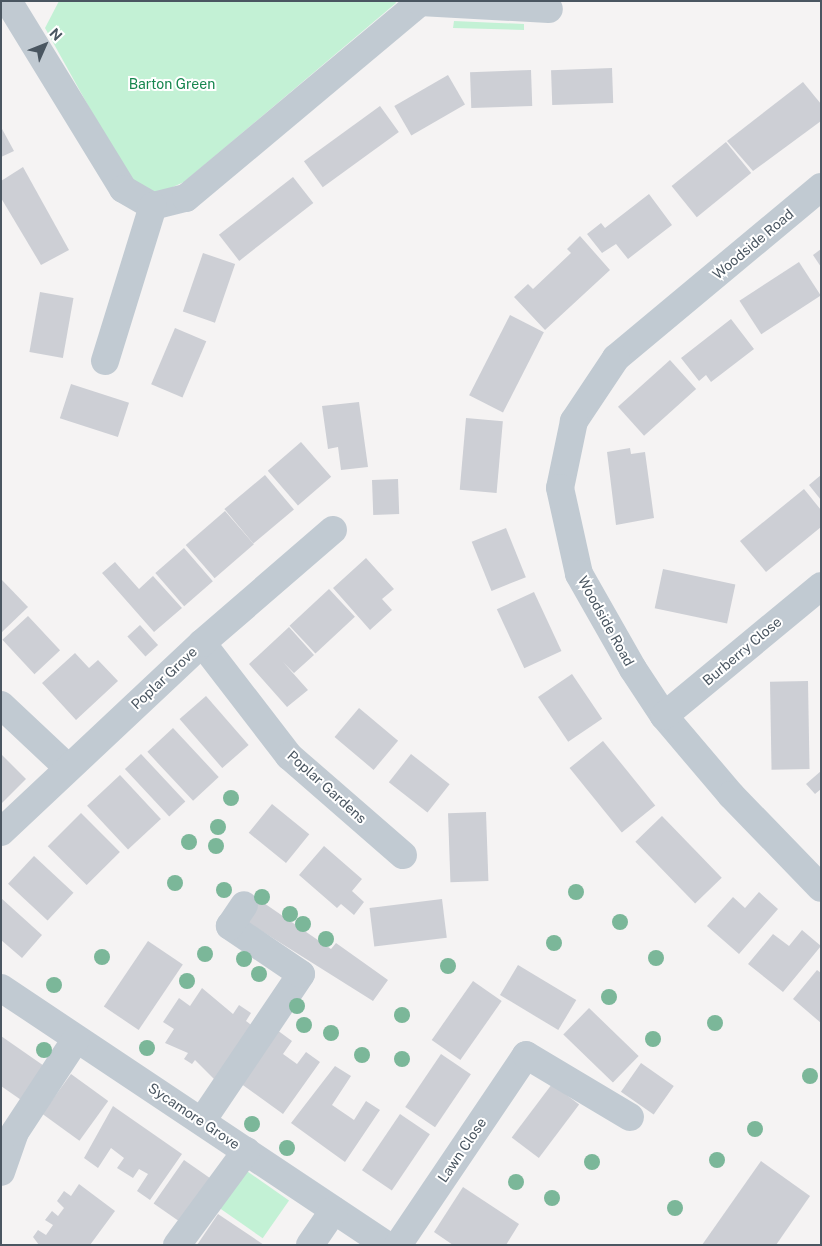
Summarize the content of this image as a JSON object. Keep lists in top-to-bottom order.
{
  "streets": {
    "street": [
      "Woodside Road",
      "Burberry Close",
      "Poplar Grove",
      "Poplar Gardens",
      "Sycamore Grove",
      "Lawn Close"
    ]
  },
  "crossings": [
    ["Woodside Road", "Burberry Close"],
    ["Poplar Grove", "Poplar Gardens"]
  ],
  "parks": ["Barton Green"],
  "north": "top right"
}
